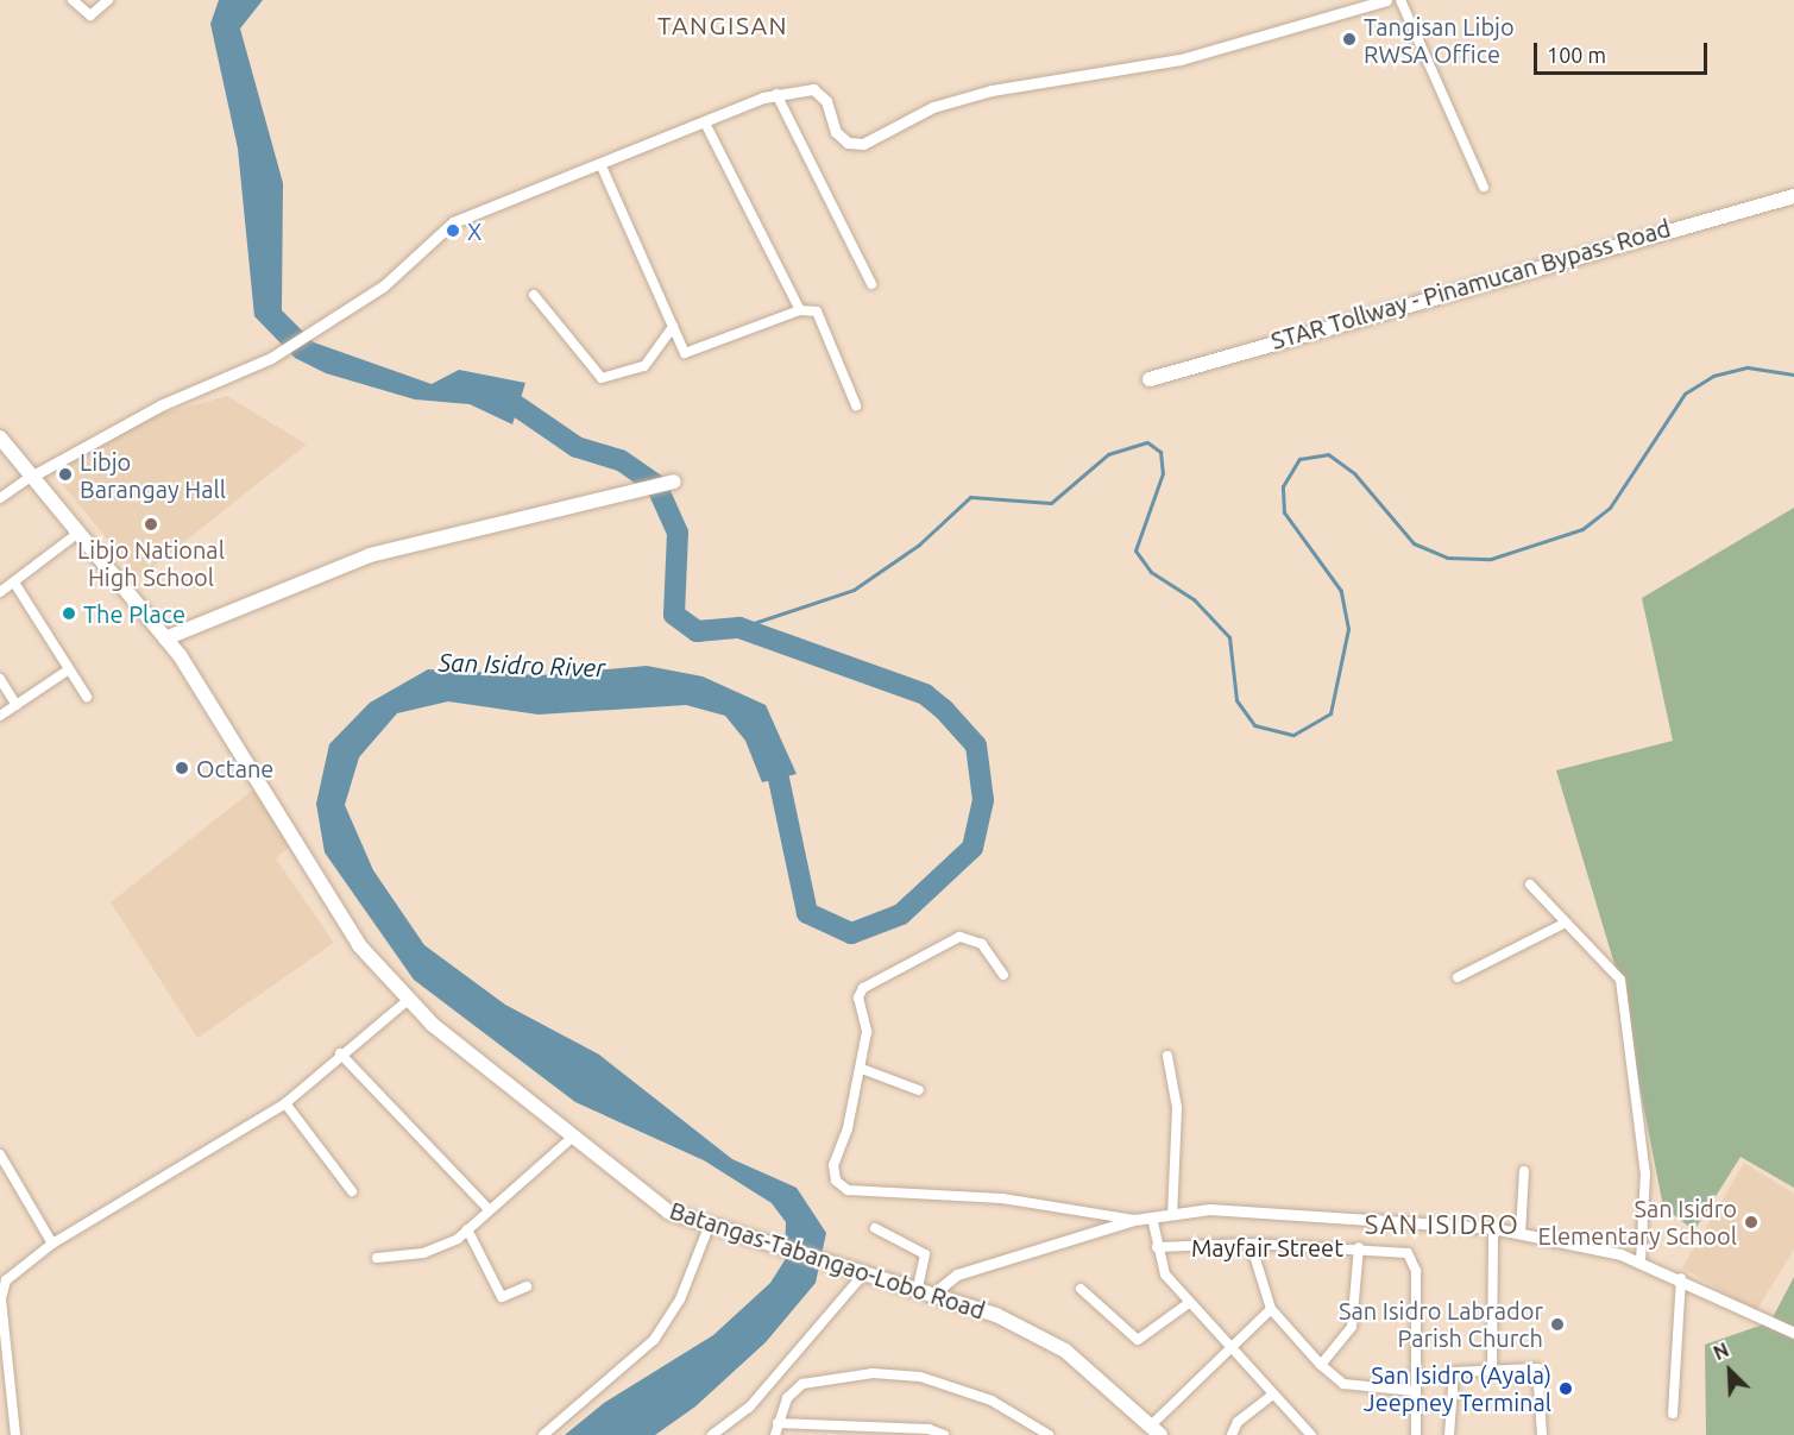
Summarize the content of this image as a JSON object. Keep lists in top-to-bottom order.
{
  "streets": {
    "main road": ["STAR Tollway - Pinamucan Bypass Road", "Batangas-Tabangao-Lobo Road"],
    "street": ["Mayfair Street"]
  },
  "districts": ["TANGISAN", "SAN ISIDRO"],
  "water": ["San Isidro River"],
  "places": [
    "Tangisan Libjo RWSA Office",
    "X",
    "Libjo Barangay Hall",
    "Libjo National High School",
    "The Place",
    "Octane",
    "San Isidro Elementary School",
    "San Isidro Labrador Parish Church",
    "San Isidro (Ayala) Jeepney Terminal"
  ],
  "scale_bar": "100 m",
  "north": "top left"
}
